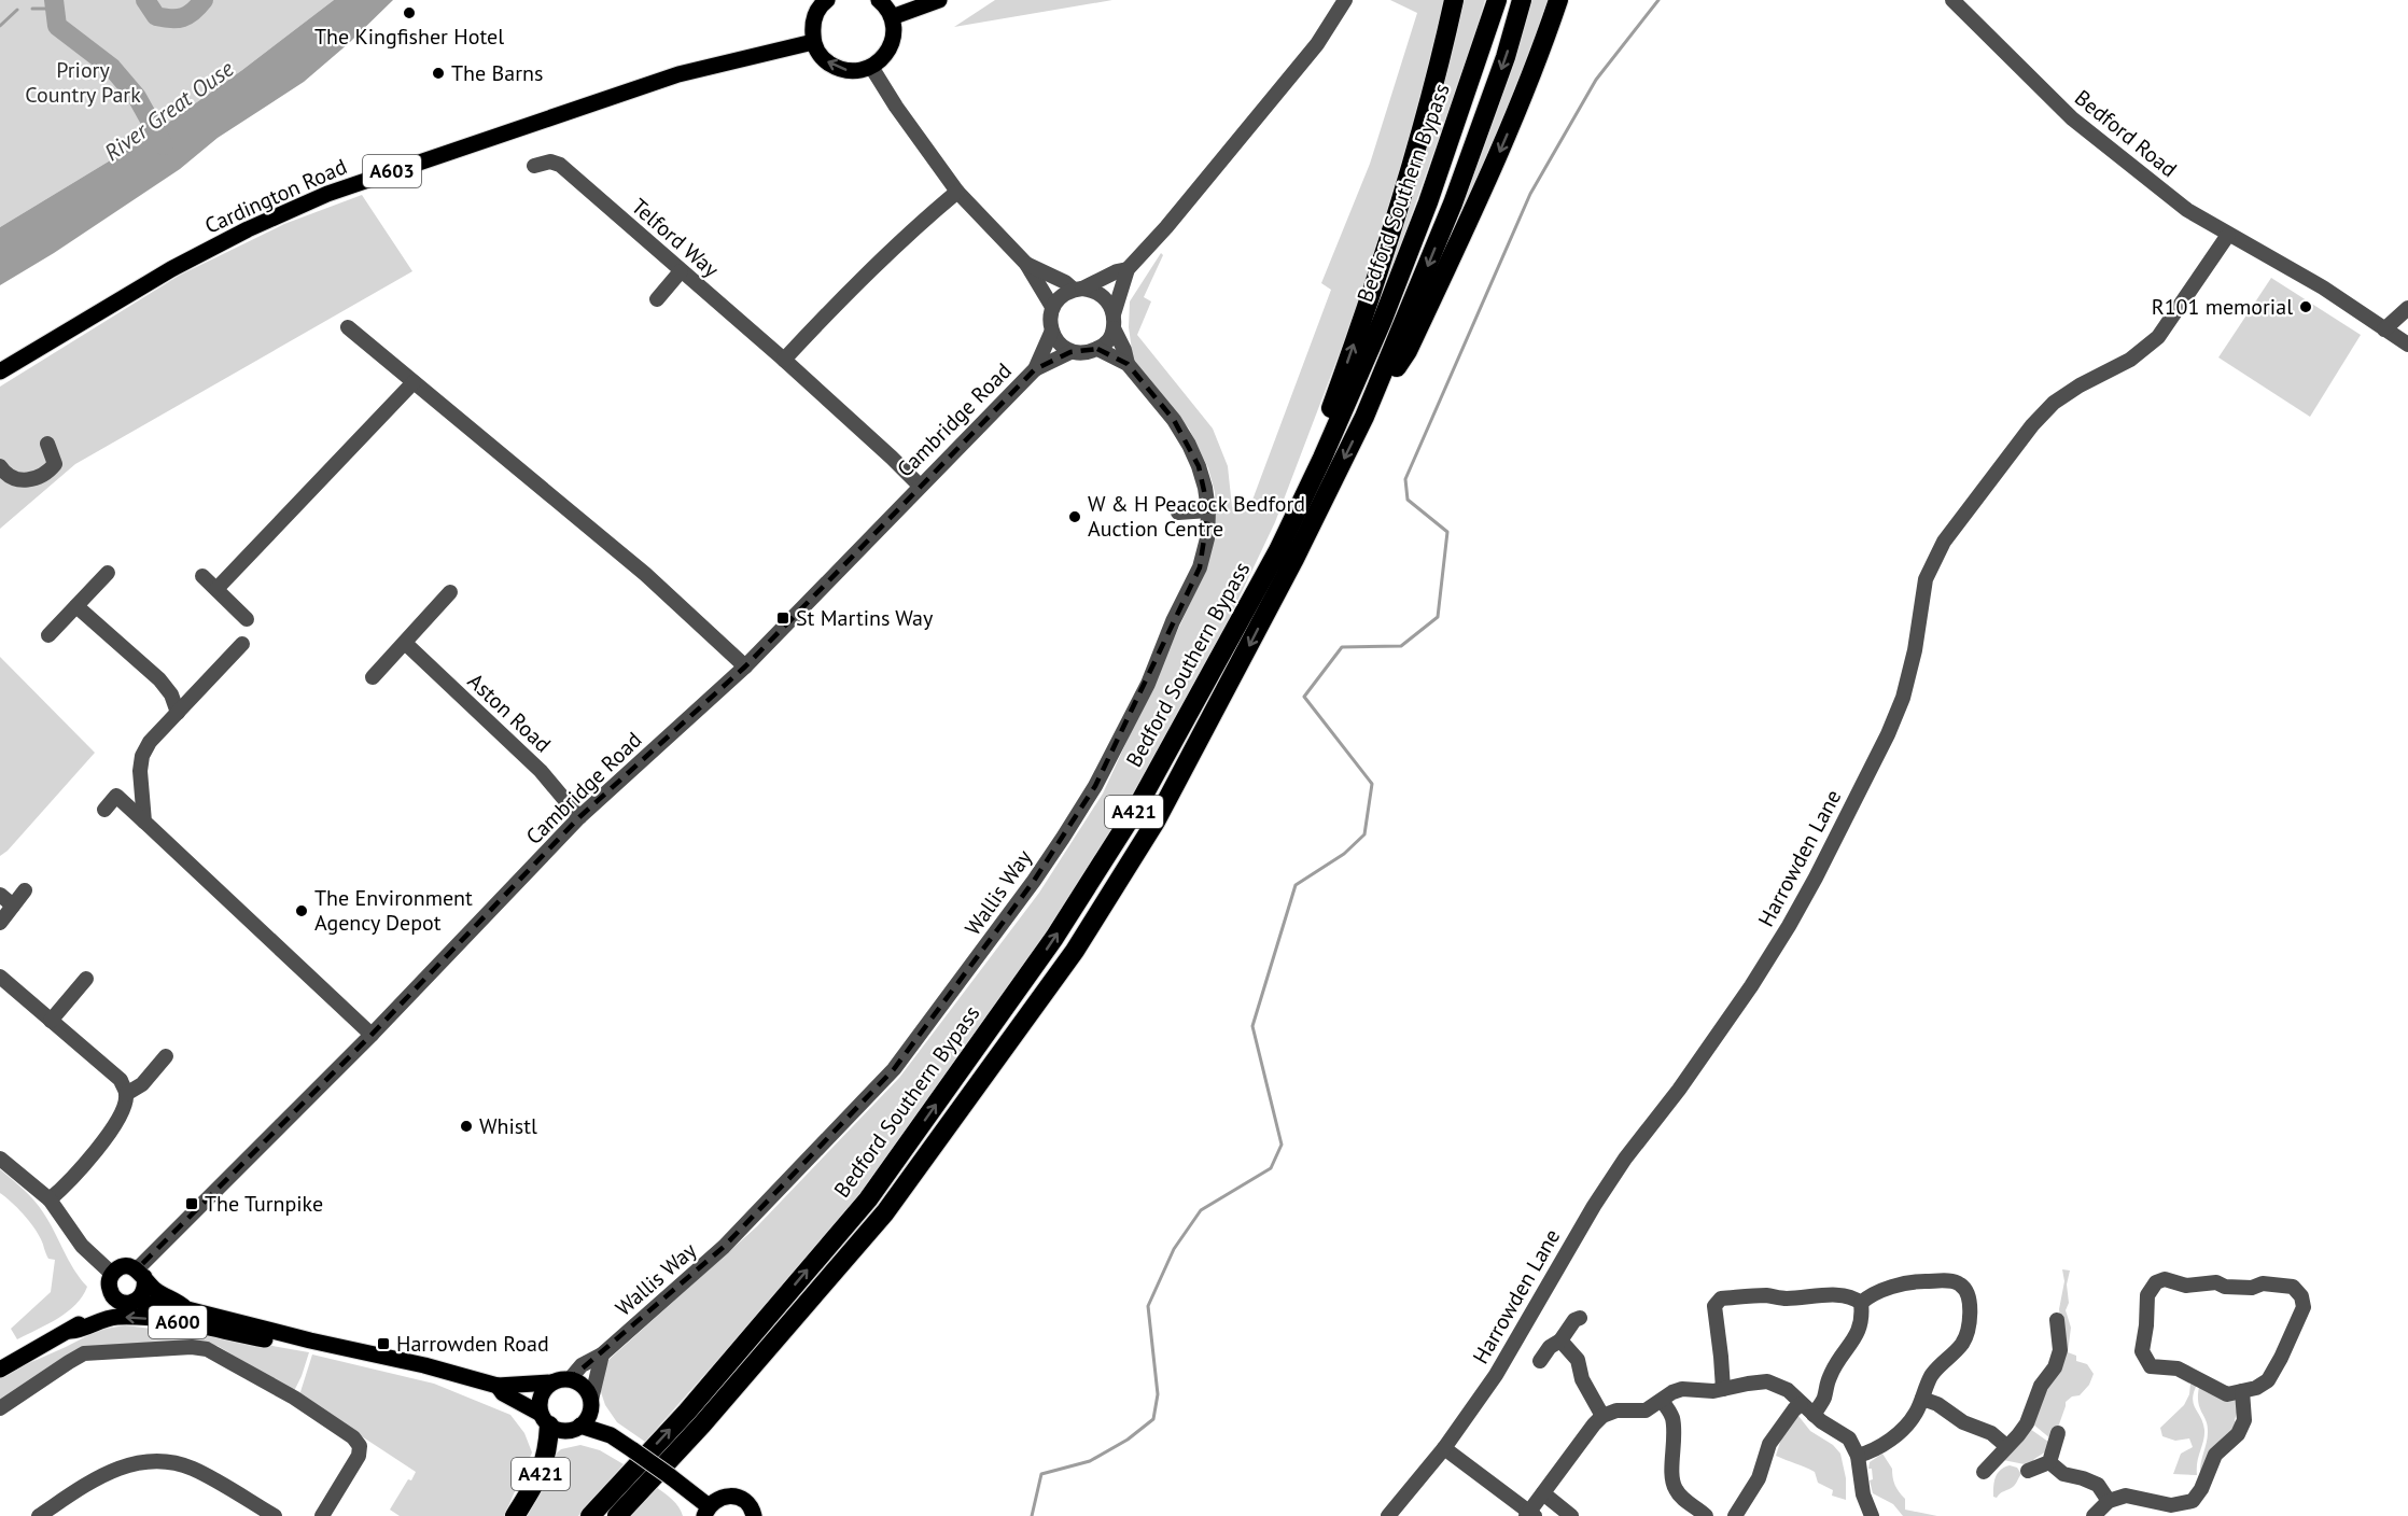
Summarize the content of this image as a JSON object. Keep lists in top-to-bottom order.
{
  "streets": {
    "highway": ["Bedford Southern Bypass", "A421"],
    "main road": ["A603", "Cardington Road", "A600"],
    "street": [
      "Bedford Road",
      "Telford Way",
      "Cambridge Road",
      "Aston Road",
      "Harrowden Lane",
      "Wallis Way"
    ]
  },
  "crossings": [
    ["Bedford Road", "Harrowden Lane"],
    ["Telford Way", "Cambridge Road"],
    ["Cambridge Road", "Aston Road"],
    ["Cambridge Road", "Wallis Way"],
    ["Cambridge Road", "A600"],
    ["A421", "Wallis Way"],
    ["A421", "A600"],
    ["Wallis Way", "A600"]
  ],
  "water": ["River Great Ouse"],
  "parks": ["Priory Country Park"],
  "places": {
    "other": [
      "The Kingfisher Hotel",
      "The Barns",
      "R101 memorial",
      "W & H Peacock Bedford Auction Centre",
      "The Environment Agency Depot",
      "Whistl"
    ],
    "transit": ["St Martins Way", "The Turnpike", "Harrowden Road"]
  }
}
